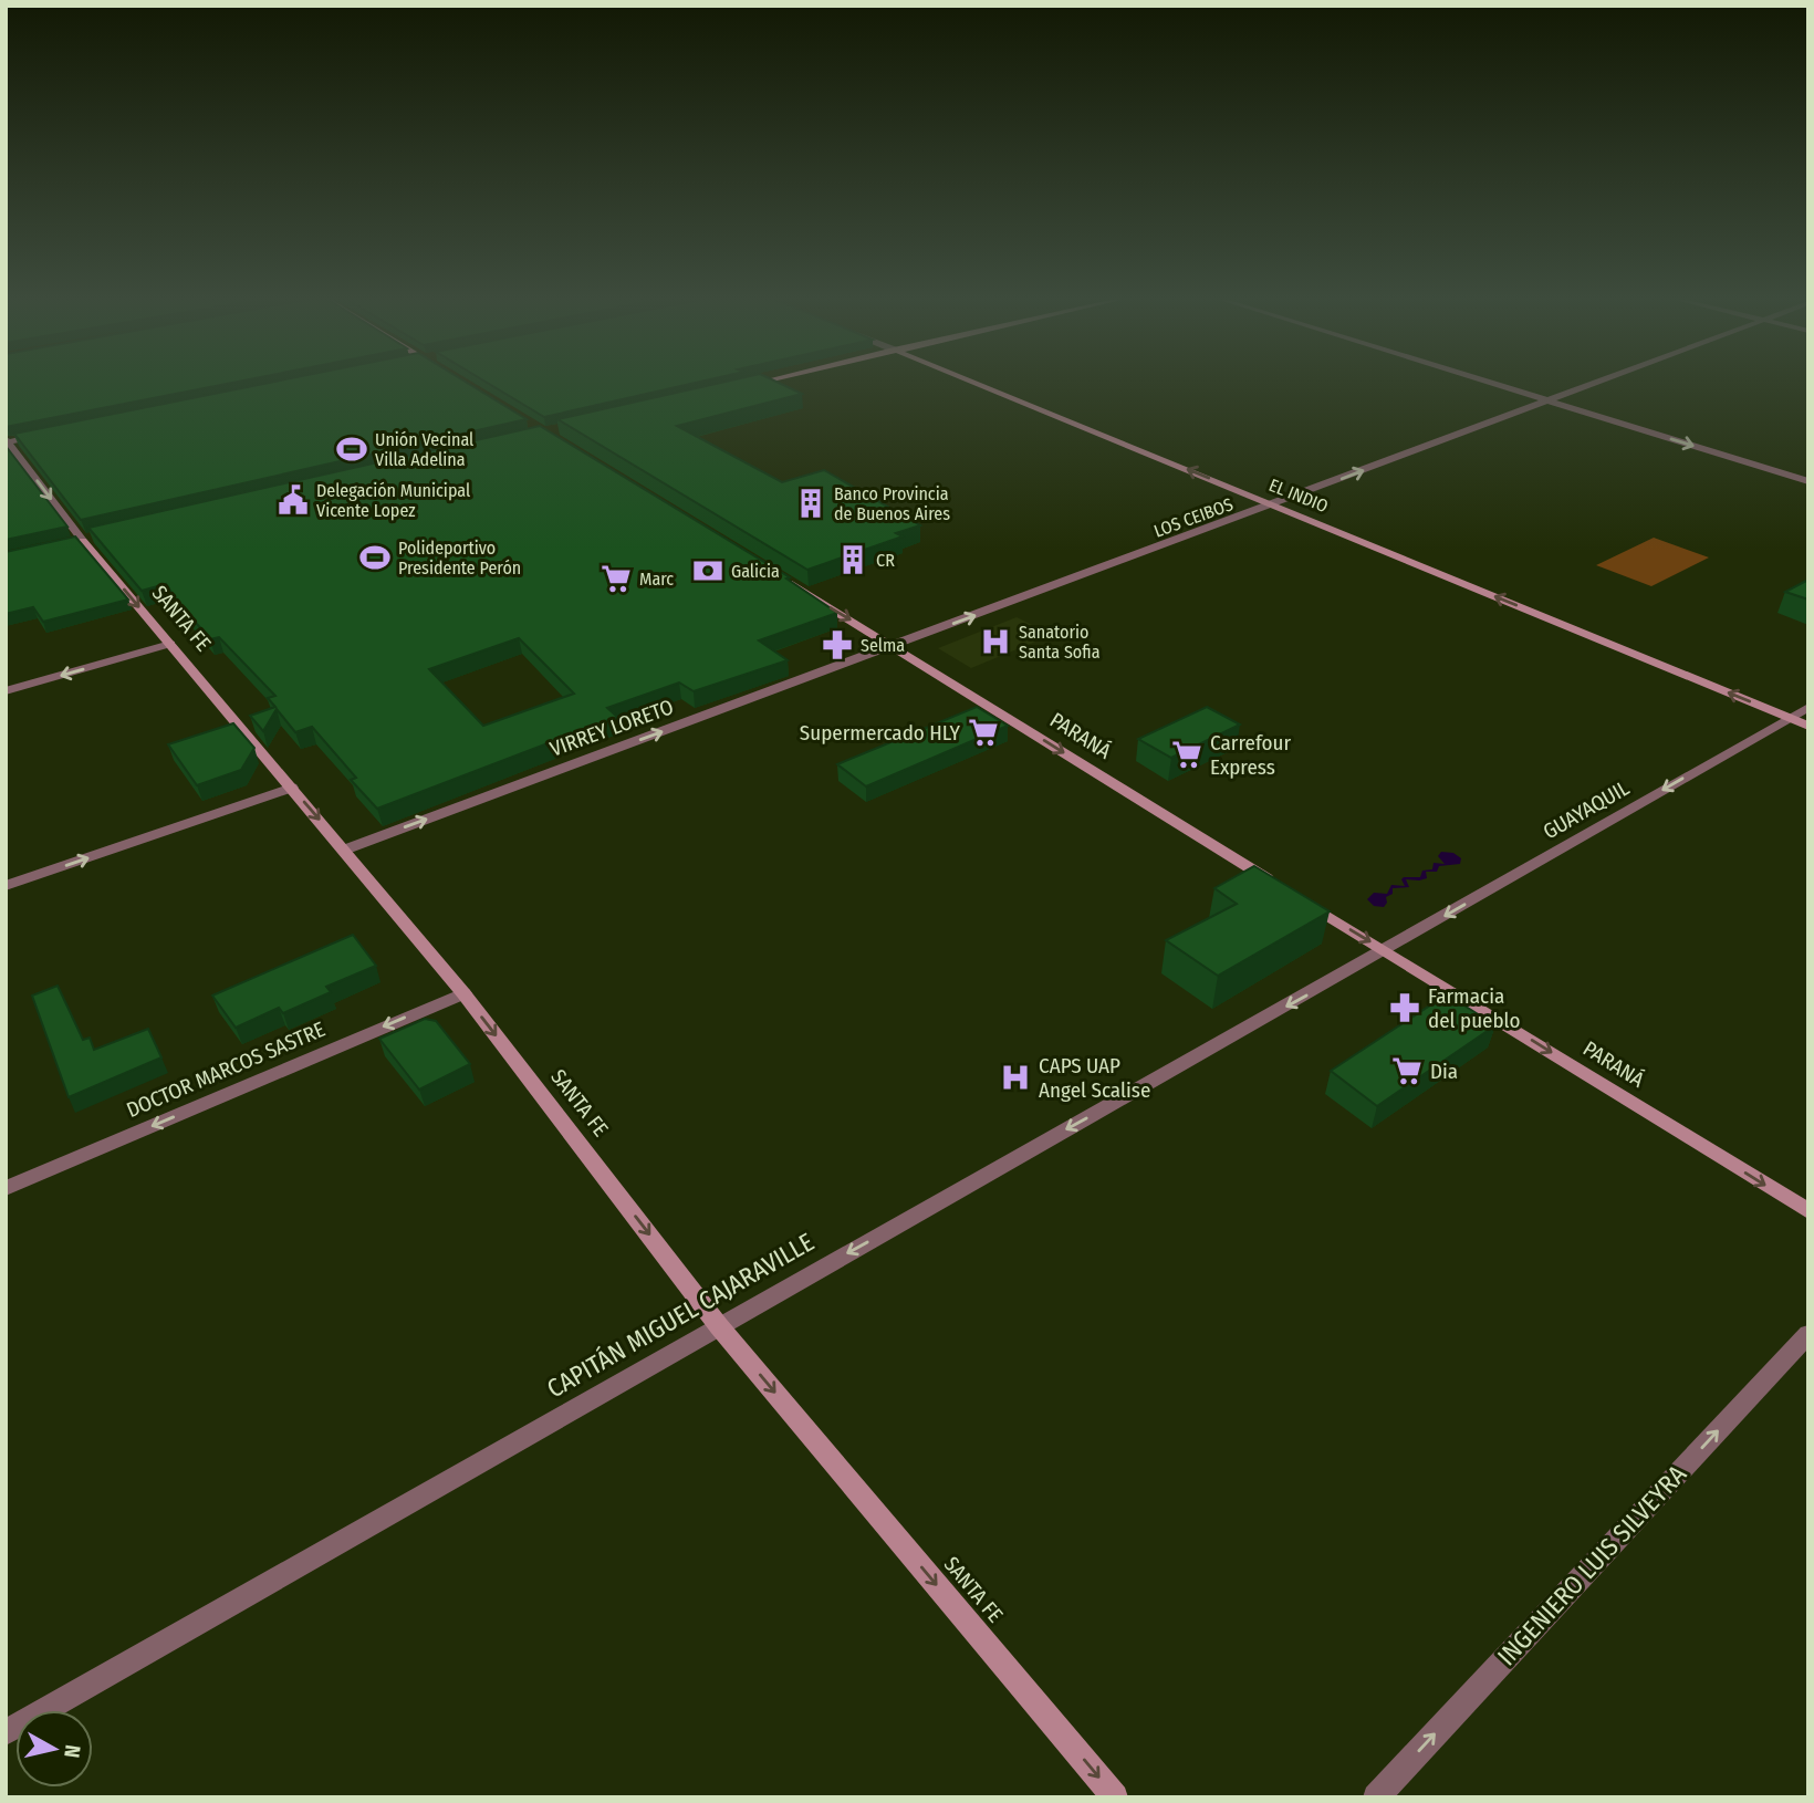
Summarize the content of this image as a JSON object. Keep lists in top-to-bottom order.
{
  "streets": {
    "street": [
      "EL INDIO",
      "LOS CEIBOS",
      "SANTA FE",
      "VIRREY LORETO",
      "PARANÁ",
      "GUAYAQUIL",
      "DOCTOR MARCOS SASTRE",
      "CAPITÁN MIGUEL CAJARAVILLE",
      "INGENIERO LUIS SILVEYRA"
    ]
  },
  "crossings": [
    ["EL INDIO", "LOS CEIBOS"],
    ["EL INDIO", "GUAYAQUIL"],
    ["LOS CEIBOS", "VIRREY LORETO"],
    ["LOS CEIBOS", "PARANÁ"],
    ["SANTA FE", "VIRREY LORETO"],
    ["SANTA FE", "DOCTOR MARCOS SASTRE"],
    ["SANTA FE", "CAPITÁN MIGUEL CAJARAVILLE"],
    ["VIRREY LORETO", "PARANÁ"],
    ["PARANÁ", "GUAYAQUIL"],
    ["PARANÁ", "CAPITÁN MIGUEL CAJARAVILLE"],
    ["GUAYAQUIL", "CAPITÁN MIGUEL CAJARAVILLE"]
  ],
  "one_way": [
    "EL INDIO",
    "LOS CEIBOS",
    "SANTA FE",
    "VIRREY LORETO",
    "PARANÁ",
    "GUAYAQUIL",
    "DOCTOR MARCOS SASTRE",
    "CAPITÁN MIGUEL CAJARAVILLE",
    "INGENIERO LUIS SILVEYRA"
  ],
  "places": {
    "sports": ["Unión Vecinal Villa Adelina", "Polideportivo Presidente Perón"],
    "public building": ["Delegación Municipal Vicente Lopez"],
    "building": ["Banco Provincia de Buenos Aires", "CR"],
    "bank": ["Galicia"],
    "supermarket": [
      "Marc",
      "Supermercado HLY",
      "Carrefour Express",
      "Dia"
    ],
    "hospital": ["Sanatorio Santa Sofia", "CAPS UAP Angel Scalise"],
    "pharmacy": ["Selma", "Farmacia del pueblo"]
  },
  "north": "right"
}
